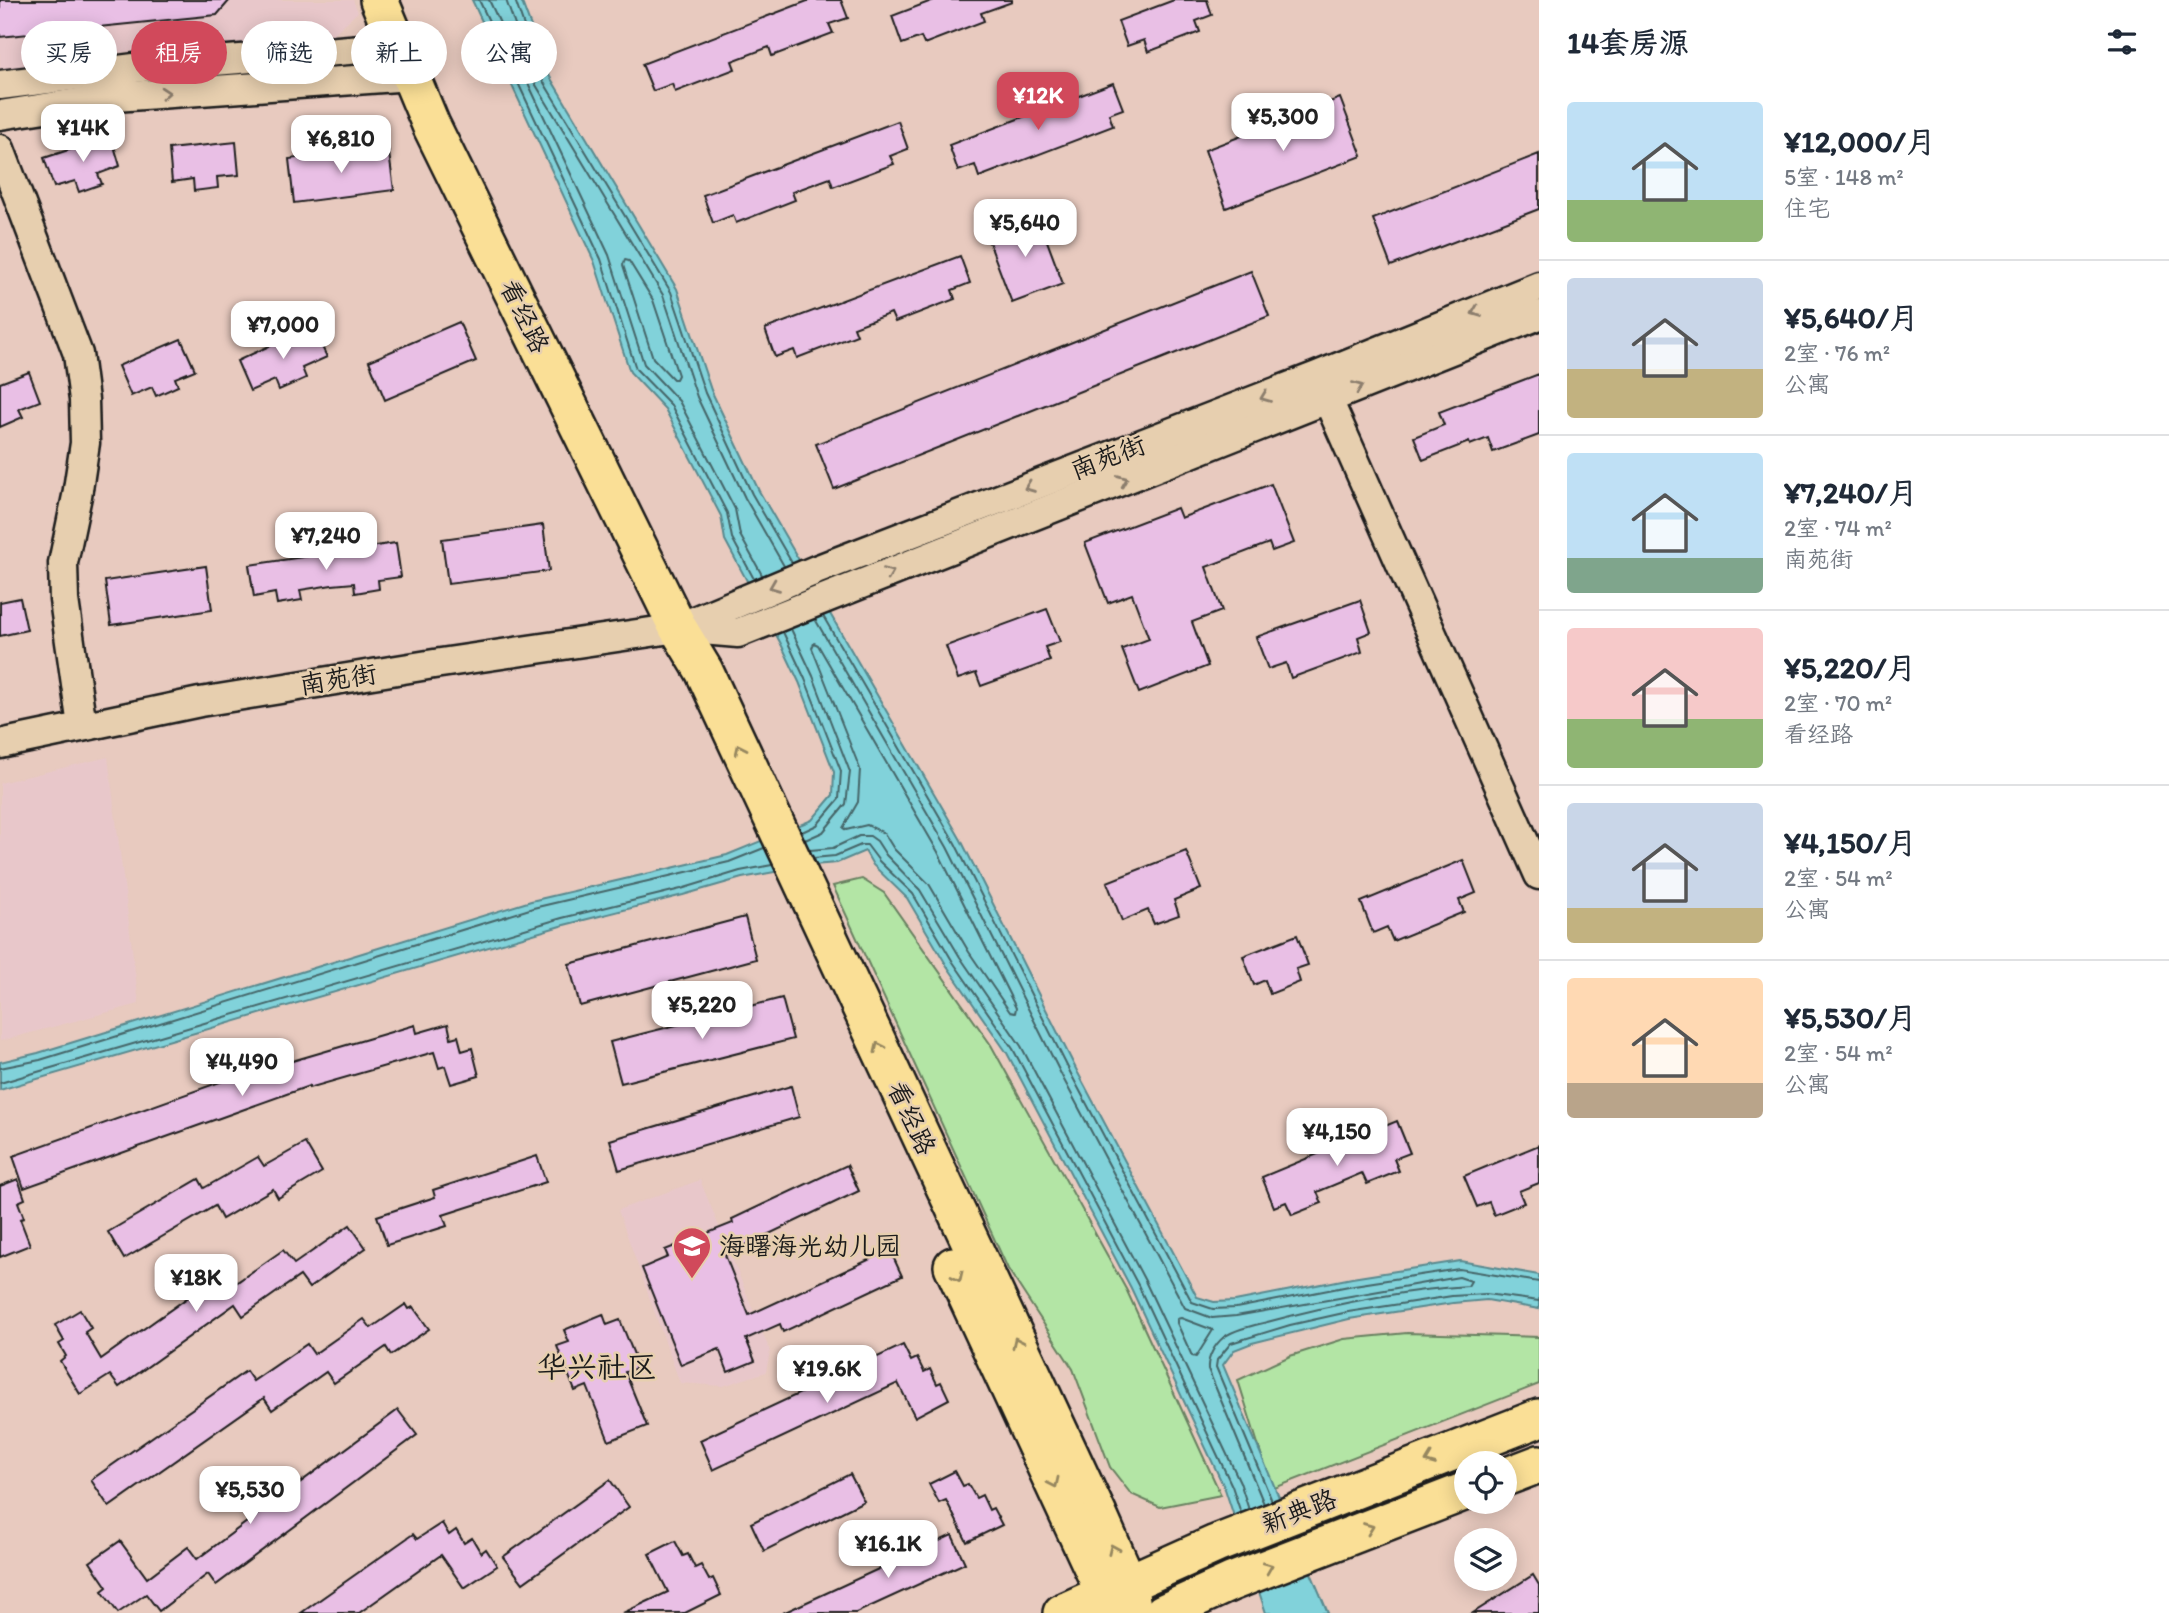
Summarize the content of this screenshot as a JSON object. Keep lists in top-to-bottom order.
{
  "streets": {
    "main road": ["看经路", "新典路"],
    "street": ["南苑街"]
  },
  "crossings": [
    ["看经路", "南苑街"],
    ["看经路", "新典路"]
  ],
  "districts": ["华兴社区"],
  "places": {
    "school or university": ["海曙海光幼儿园"]
  },
  "page": {
    "heading": "14套房源",
    "chip": [
      "买房",
      "租房",
      "筛选",
      "新上",
      "公寓"
    ],
    "price": [
      "¥12K",
      "¥5,300",
      "¥14K",
      "¥6,810",
      "¥5,640",
      "¥7,000",
      "¥7,240",
      "¥5,220",
      "¥4,490",
      "¥4,150",
      "¥18K",
      "¥19.6K",
      "¥5,530",
      "¥16.1K"
    ],
    "list": [
      {
        "name": "¥12,000/月",
        "note": "5室 · 148 m² · 住宅"
      },
      {
        "name": "¥5,640/月",
        "note": "2室 · 76 m² · 公寓"
      },
      {
        "name": "¥7,240/月",
        "note": "2室 · 74 m² · 南苑街"
      },
      {
        "name": "¥5,220/月",
        "note": "2室 · 70 m² · 看经路"
      },
      {
        "name": "¥4,150/月",
        "note": "2室 · 54 m² · 公寓"
      },
      {
        "name": "¥5,530/月",
        "note": "2室 · 54 m² · 公寓"
      }
    ]
  }
}
